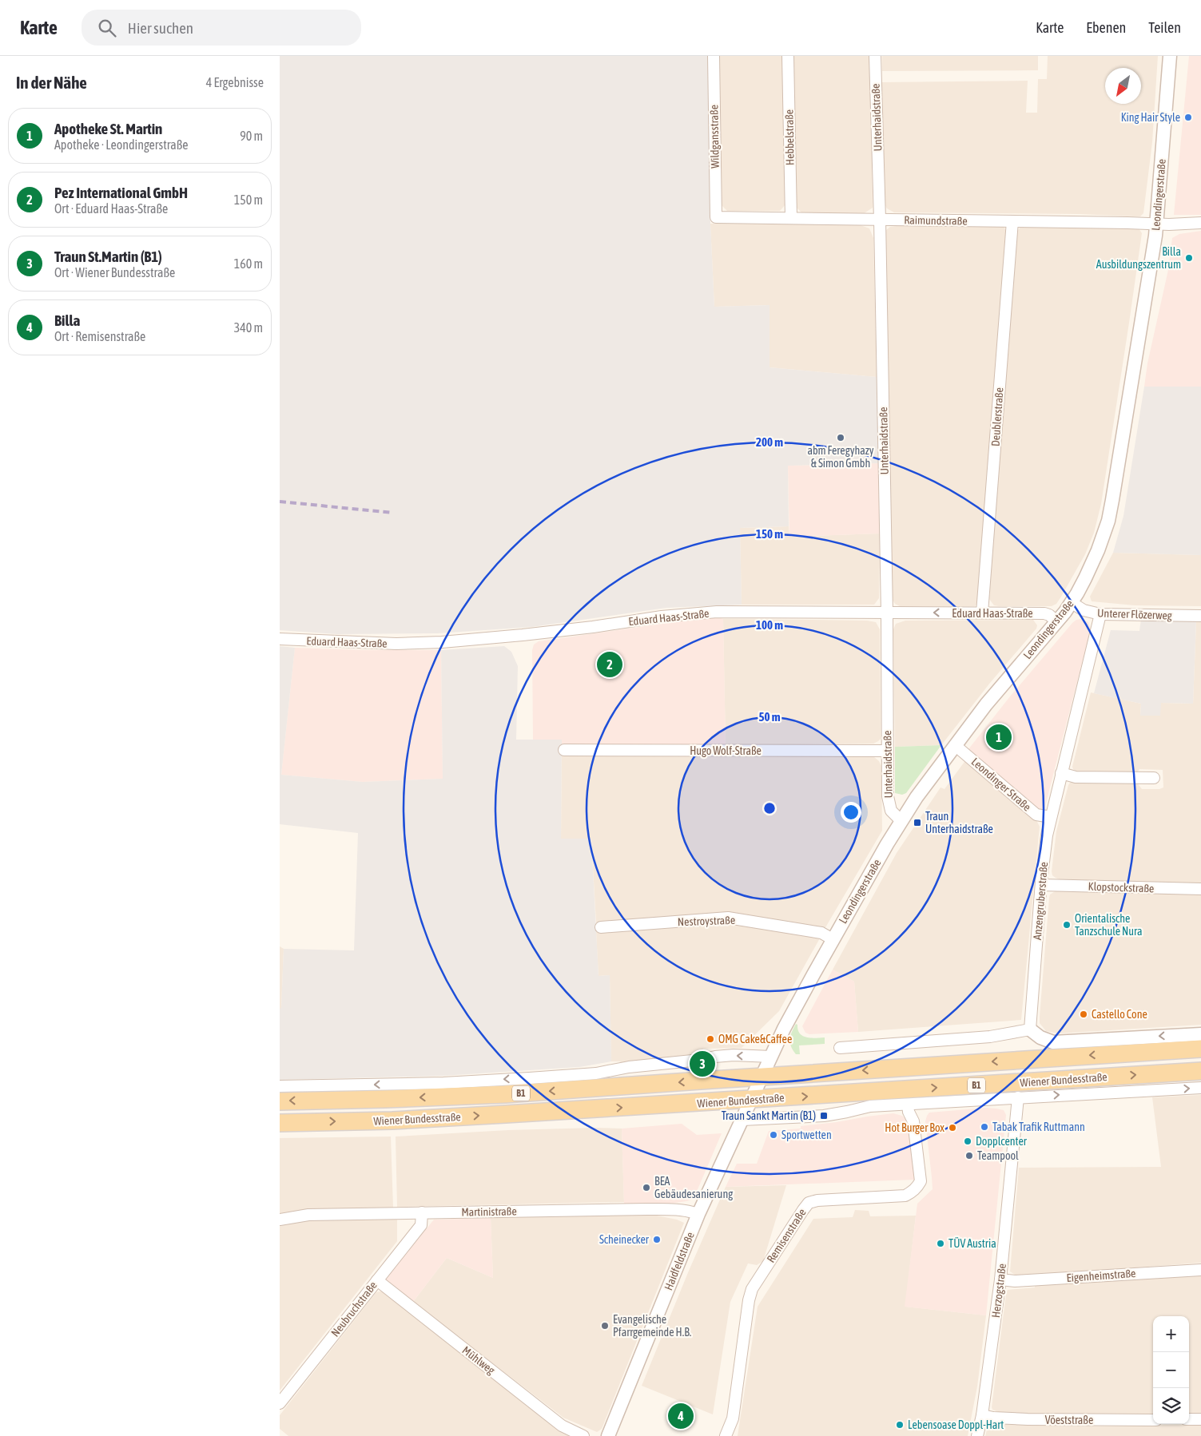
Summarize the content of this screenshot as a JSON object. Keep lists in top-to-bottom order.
{
  "streets": {
    "main road": ["Wiener Bundesstraße", "B1"],
    "street": [
      "Unterhaidstraße",
      "Wildgansstraße",
      "Hebbelstraße",
      "Leondingerstraße",
      "Raimundstraße",
      "Deublerstraße",
      "Eduard Haas-Straße",
      "Unterer Flözerweg",
      "Hugo Wolf-Straße",
      "Leondinger Straße",
      "Klopstockstraße",
      "Anzengruberstraße",
      "Nestroystraße",
      "Martinistraße",
      "Remisenstraße",
      "Haidfeldstraße",
      "Eigenheimstraße",
      "Herzogstraße",
      "Neubruchstraße",
      "Mühlweg",
      "Vöeststraße"
    ]
  },
  "crossings": [
    ["Unterhaidstraße", "Leondingerstraße"],
    ["Unterhaidstraße", "Raimundstraße"],
    ["Unterhaidstraße", "Eduard Haas-Straße"],
    ["Unterhaidstraße", "Hugo Wolf-Straße"],
    ["Wildgansstraße", "Raimundstraße"],
    ["Hebbelstraße", "Raimundstraße"],
    ["Leondingerstraße", "Raimundstraße"],
    ["Leondingerstraße", "Eduard Haas-Straße"],
    ["Leondingerstraße", "Unterer Flözerweg"],
    ["Leondingerstraße", "Leondinger Straße"],
    ["Leondingerstraße", "Nestroystraße"],
    ["Leondingerstraße", "Wiener Bundesstraße"],
    ["Leondingerstraße", "Haidfeldstraße"],
    ["Raimundstraße", "Deublerstraße"],
    ["Deublerstraße", "Eduard Haas-Straße"],
    ["Unterer Flözerweg", "Anzengruberstraße"],
    ["Leondinger Straße", "Anzengruberstraße"],
    ["Klopstockstraße", "Anzengruberstraße"],
    ["Wiener Bundesstraße", "Remisenstraße"],
    ["Wiener Bundesstraße", "Haidfeldstraße"],
    ["Wiener Bundesstraße", "Herzogstraße"],
    ["Martinistraße", "Haidfeldstraße"],
    ["Martinistraße", "Neubruchstraße"],
    ["Eigenheimstraße", "Herzogstraße"],
    ["Herzogstraße", "Vöeststraße"],
    ["Neubruchstraße", "Mühlweg"]
  ],
  "places": {
    "other": [
      "King Hair Style",
      "Billa Ausbildungszentrum",
      "abm Feregyhazy & Simon Gmbh",
      "Orientalische Tanzschule Nura",
      "Castello Cone",
      "OMG Cake&Caffee",
      "Tabak Trafik Ruttmann",
      "Hot Burger Box",
      "Sportwetten",
      "Dopplcenter",
      "Teampool",
      "BEA Gebäudesanierung",
      "Scheinecker",
      "TÜV Austria",
      "Evangelische Pfarrgemeinde H.B.",
      "Lebensoase Doppl-Hart"
    ],
    "transit": ["Traun Unterhaidstraße", "Traun Sankt Martin (B1)"]
  },
  "north": "bottom left",
  "page": {
    "header": "Karte",
    "search": "Hier suchen",
    "nav": ["Karte", "Ebenen", "Teilen"],
    "heading": ["In der Nähe", "4 Ergebnisse"],
    "list": [
      {
        "mark": "1",
        "name": "Apotheke St. Martin",
        "note": "Apotheke · Leondingerstraße",
        "value": "90 m"
      },
      {
        "mark": "2",
        "name": "Pez International GmbH",
        "note": "Ort · Eduard Haas-Straße",
        "value": "150 m"
      },
      {
        "mark": "3",
        "name": "Traun St.Martin (B1)",
        "note": "Ort · Wiener Bundesstraße",
        "value": "160 m"
      },
      {
        "mark": "4",
        "name": "Billa",
        "note": "Ort · Remisenstraße",
        "value": "340 m"
      }
    ],
    "pins": [
      "2",
      "1",
      "3",
      "4"
    ],
    "map_buttons": ["+", "−"]
  },
  "rings": [
    "200 m",
    "150 m",
    "100 m",
    "50 m"
  ]
}
